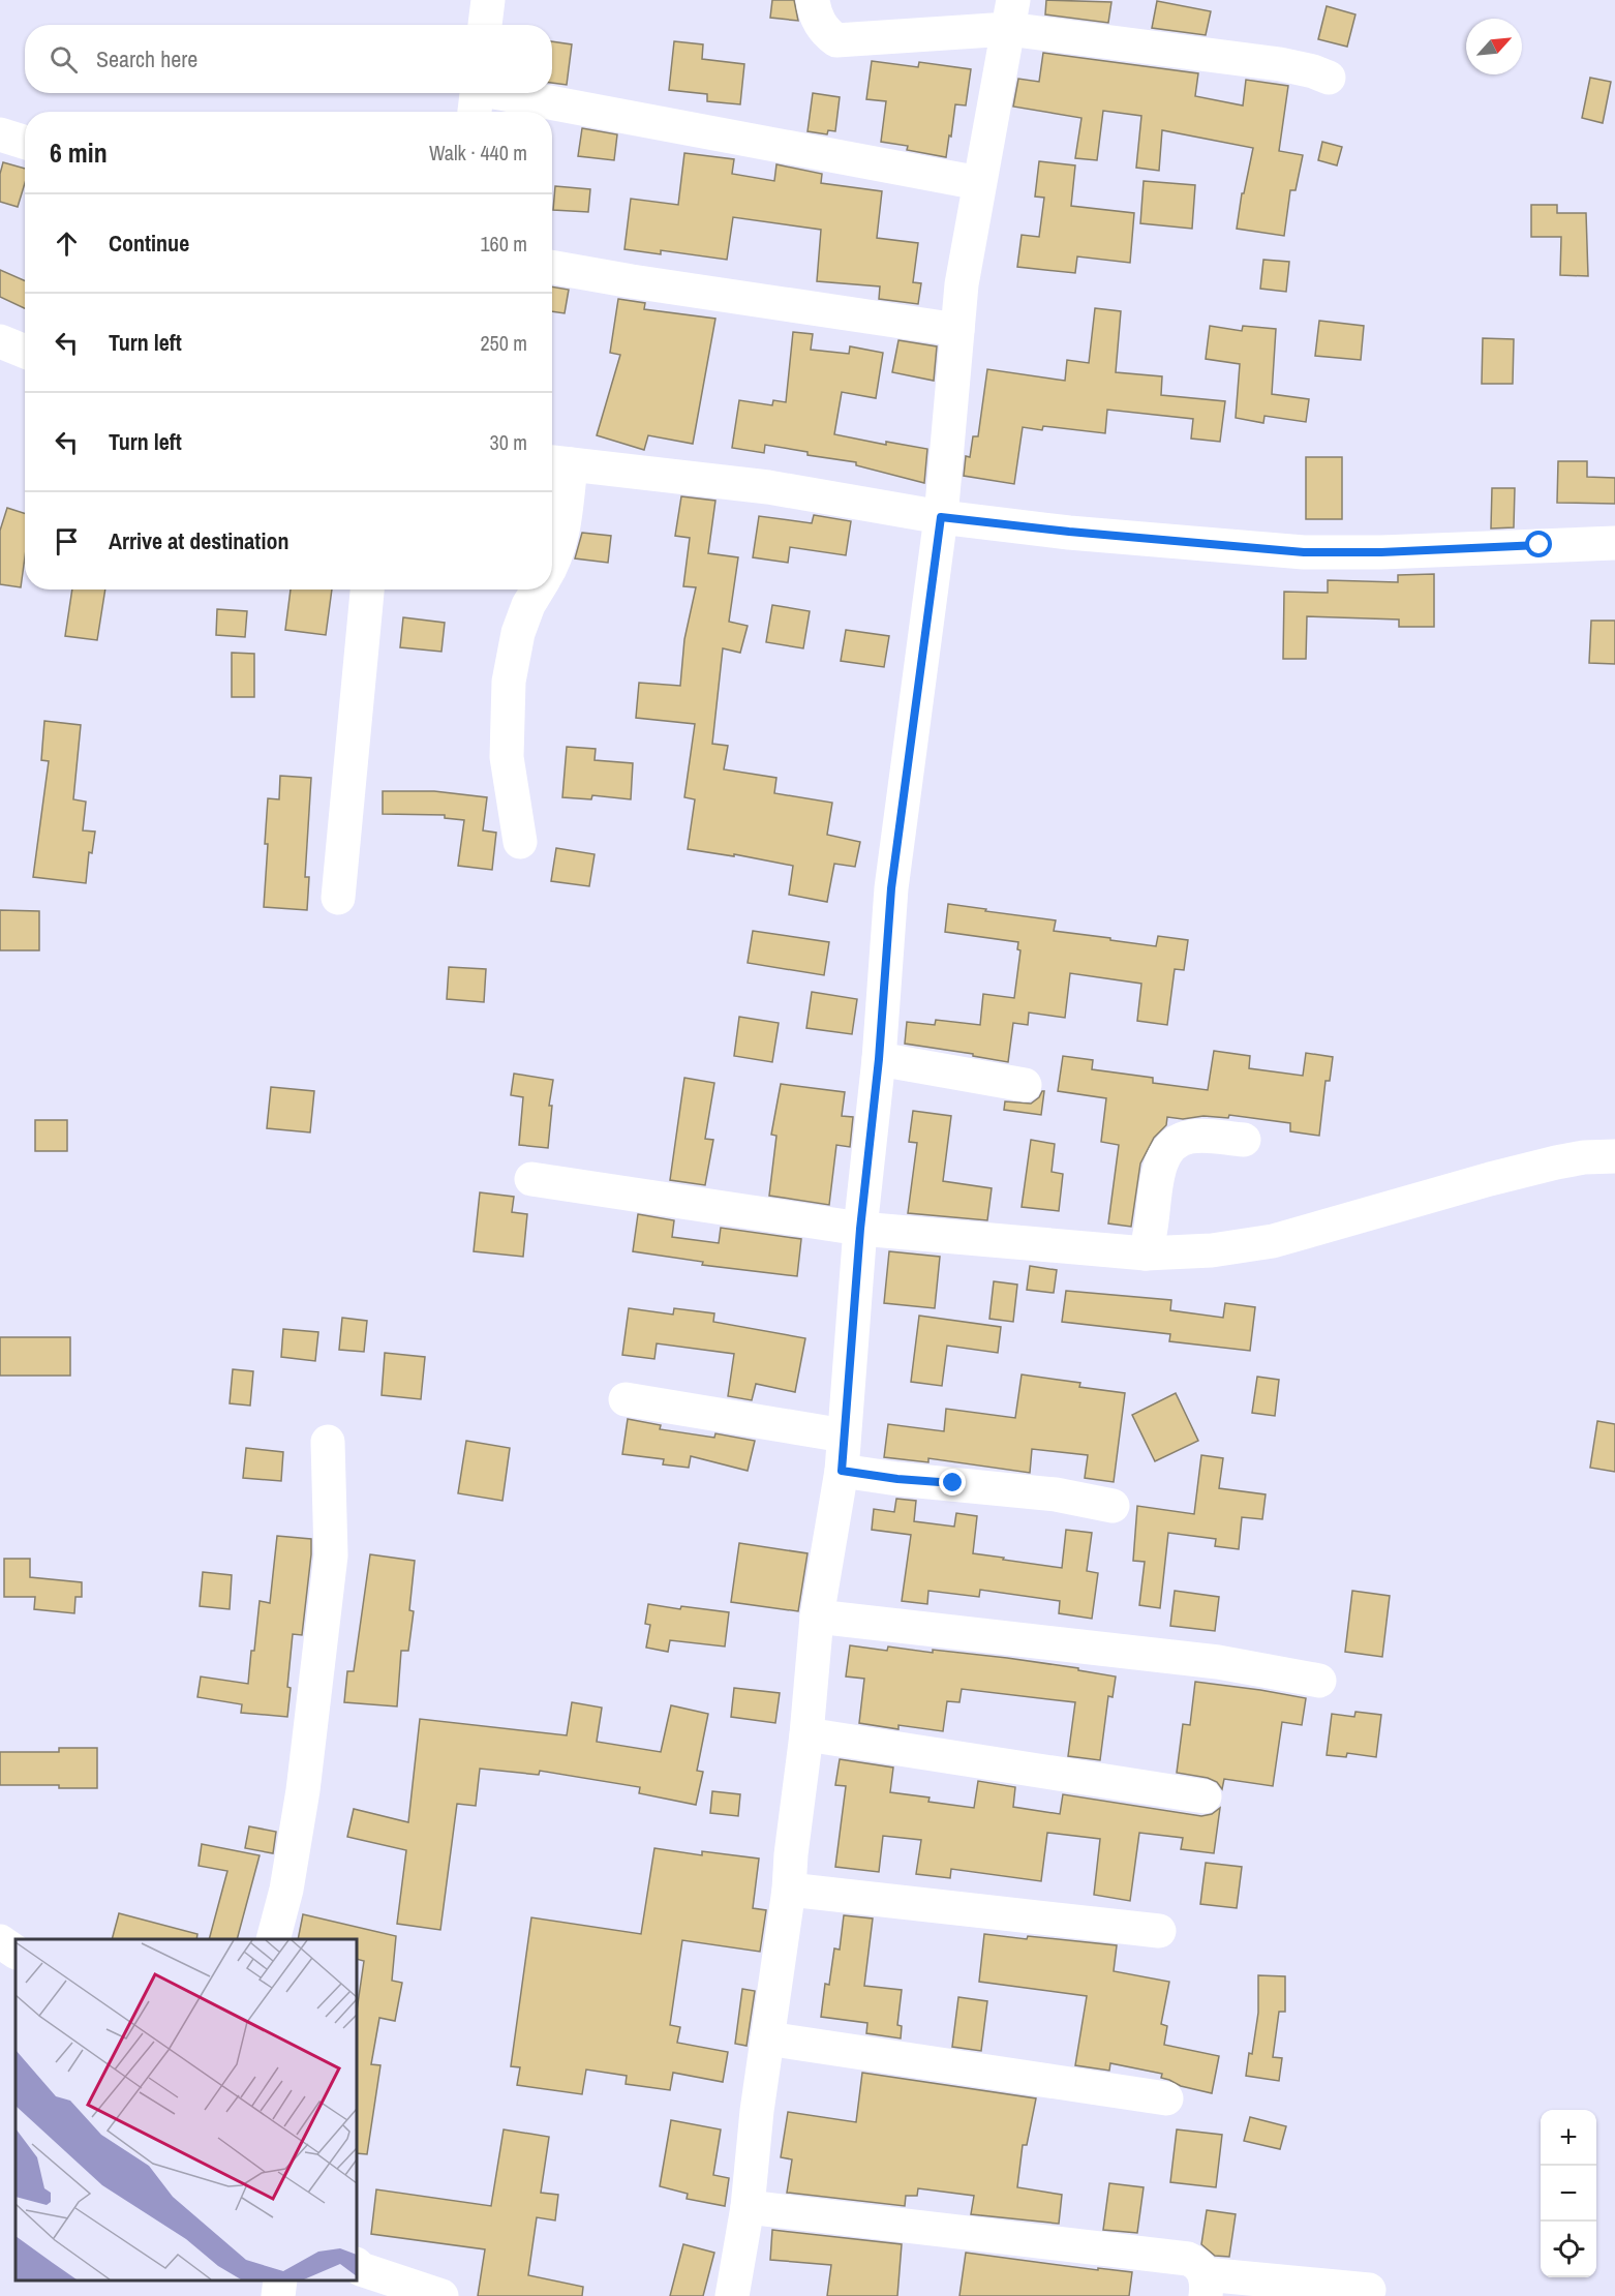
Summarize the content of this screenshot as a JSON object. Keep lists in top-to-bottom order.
{
  "north": "top right",
  "page": {
    "search": "Search here",
    "heading": ["6 min", "Walk · 440 m"],
    "list": [
      ["Continue", "160 m"],
      ["Turn left", "250 m"],
      ["Turn left", "30 m"],
      "Arrive at destination"
    ],
    "map_buttons": ["+", "−"]
  }
}
